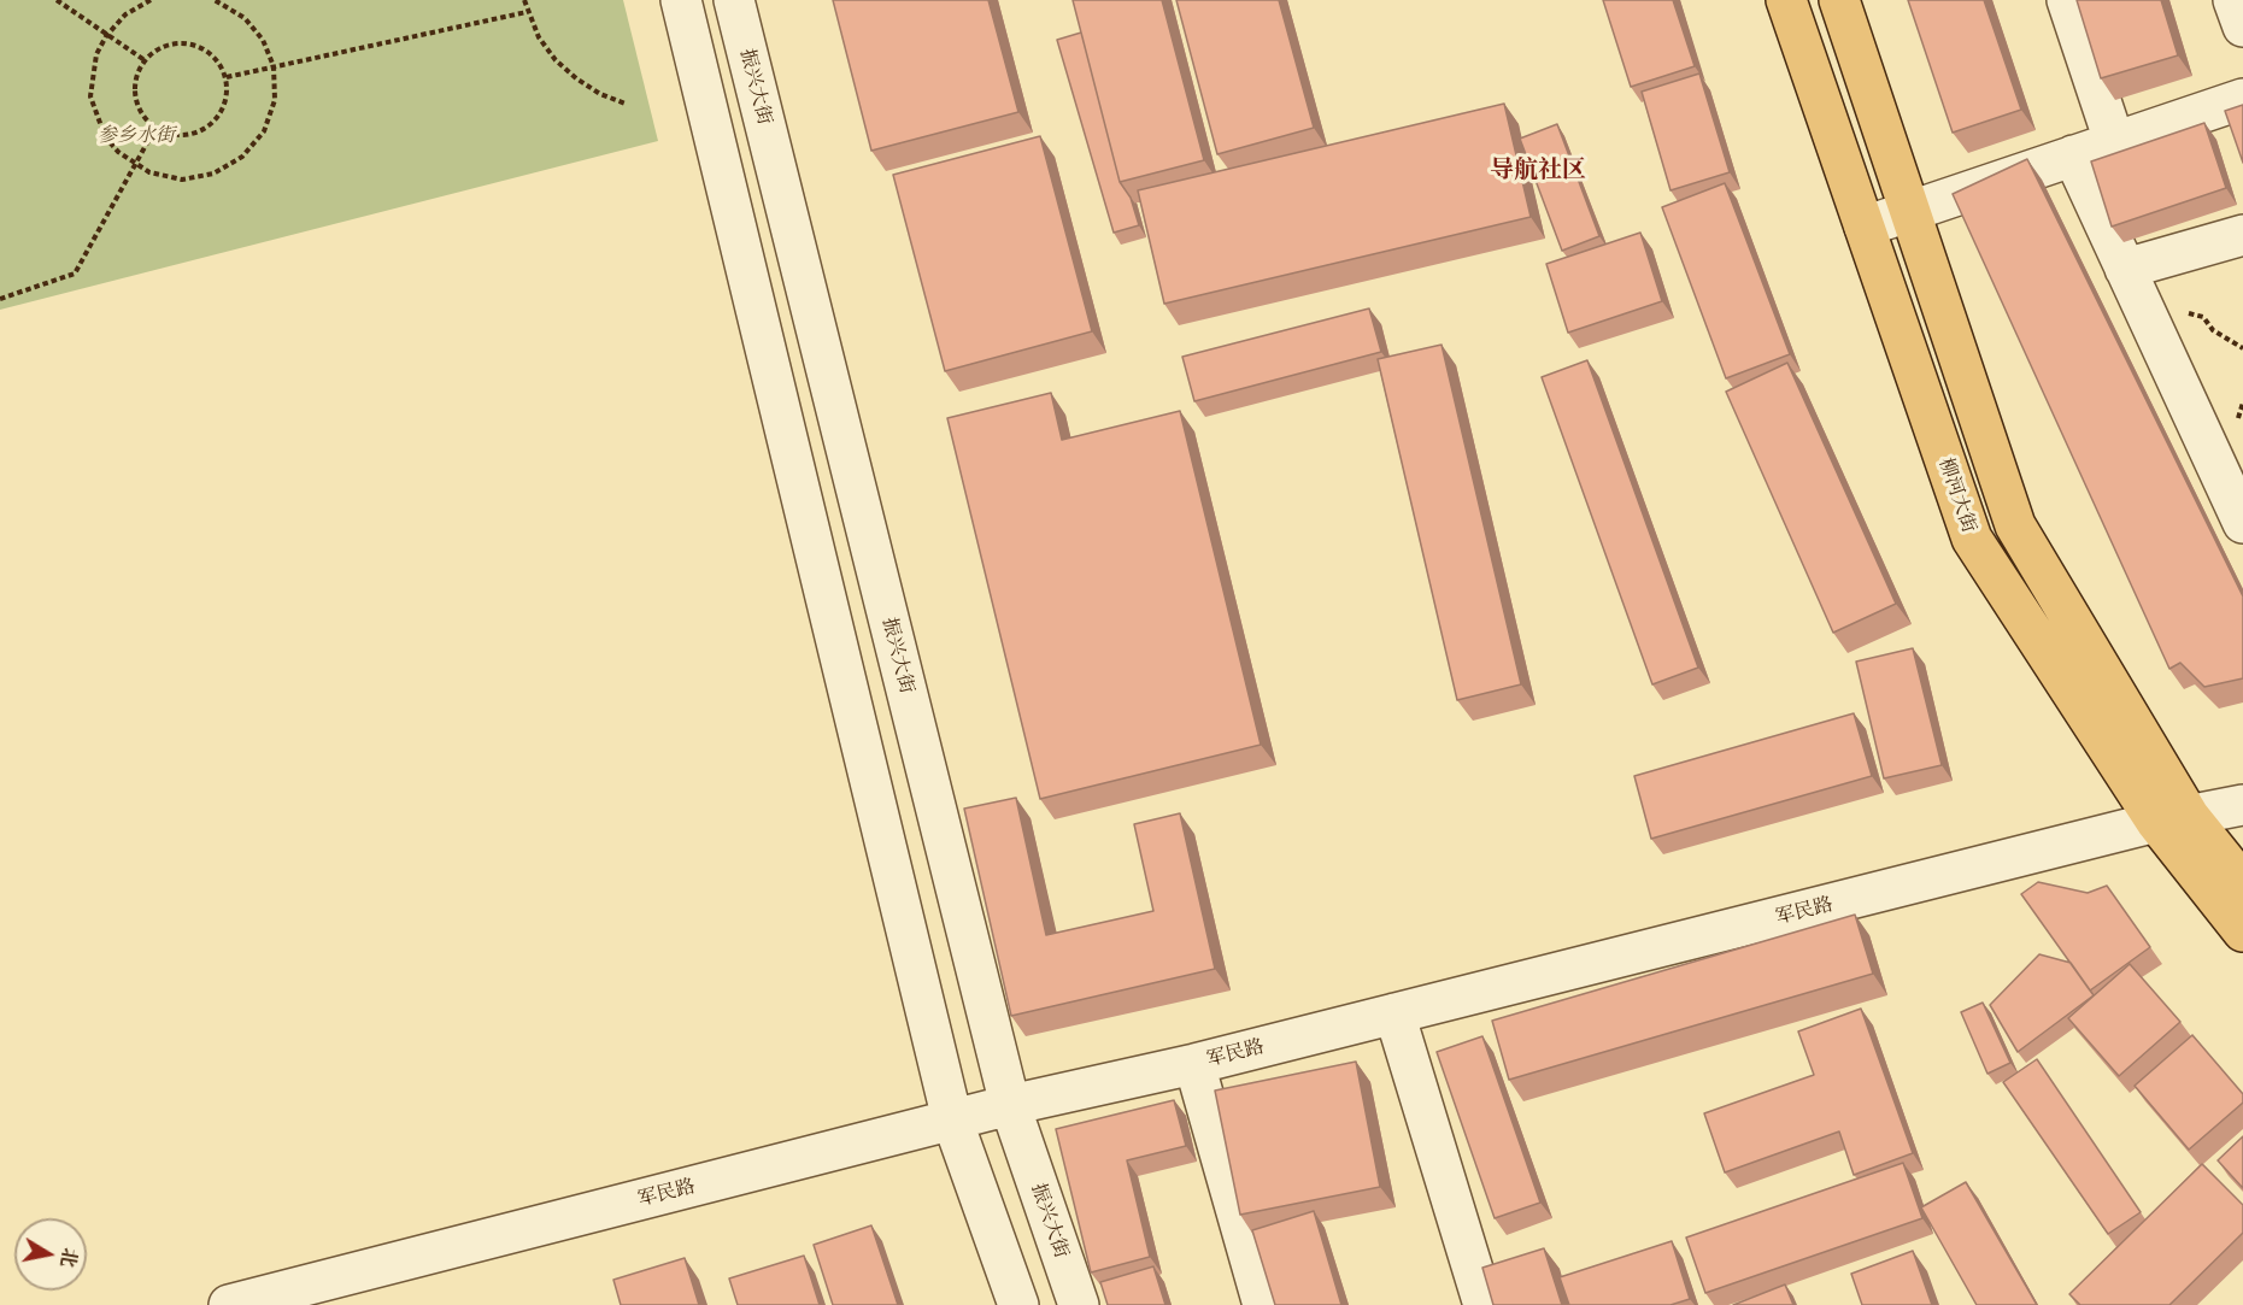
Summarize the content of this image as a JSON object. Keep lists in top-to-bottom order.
{
  "streets": {
    "main road": ["柳河大街"],
    "street": ["振兴大街", "军民路"]
  },
  "crossings": [
    ["振兴大街", "军民路"],
    ["柳河大街", "军民路"]
  ],
  "districts": ["导航社区"],
  "parks": ["参乡水街"],
  "north": "right"
}
